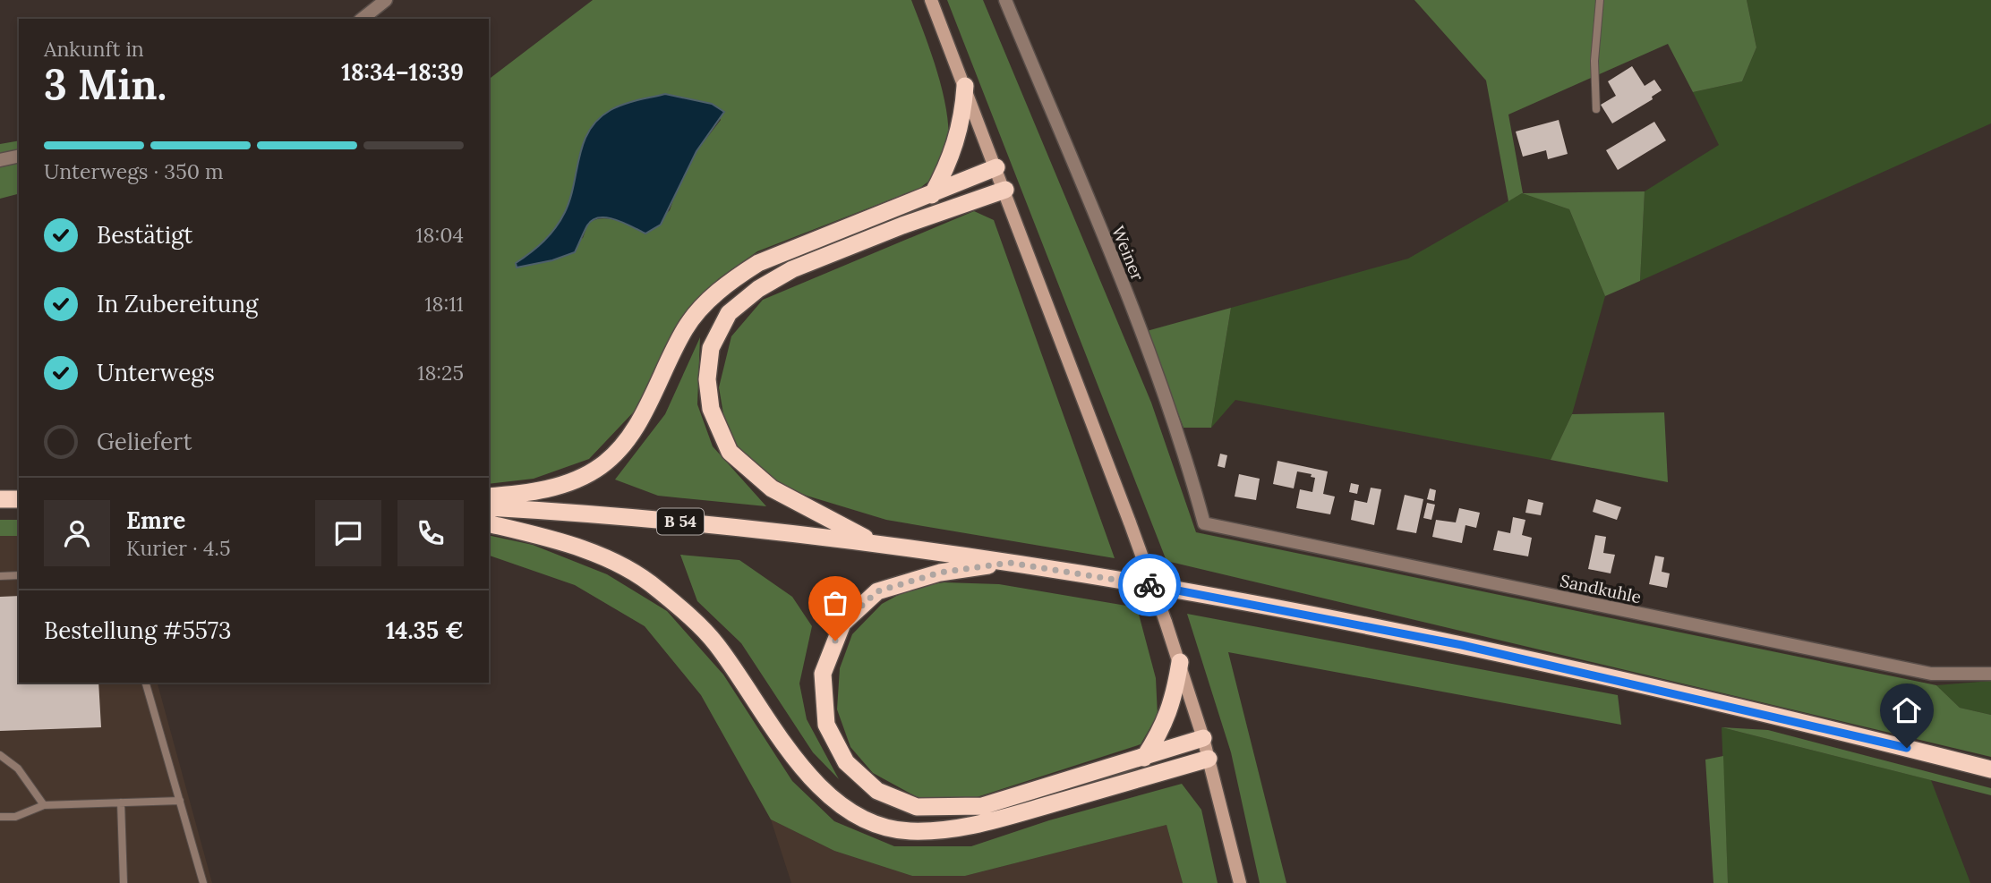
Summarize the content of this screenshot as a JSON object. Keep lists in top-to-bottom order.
{
  "streets": {
    "highway": ["B 54"],
    "street": ["Weiner", "Sandkuhle"]
  },
  "crossings": [
    ["Weiner", "Sandkuhle"]
  ],
  "page": {
    "heading": ["3 Min.", "Ankunft in", "18:34–18:39"],
    "panel": [
      "Emre",
      "Kurier · 4.5",
      "Bestellung #5573",
      "14.35 €"
    ],
    "bar": "Unterwegs · 350 m",
    "list": [
      ["Bestätigt", "18:04"],
      ["In Zubereitung", "18:11"],
      ["Unterwegs", "18:25"],
      "Geliefert"
    ]
  }
}
